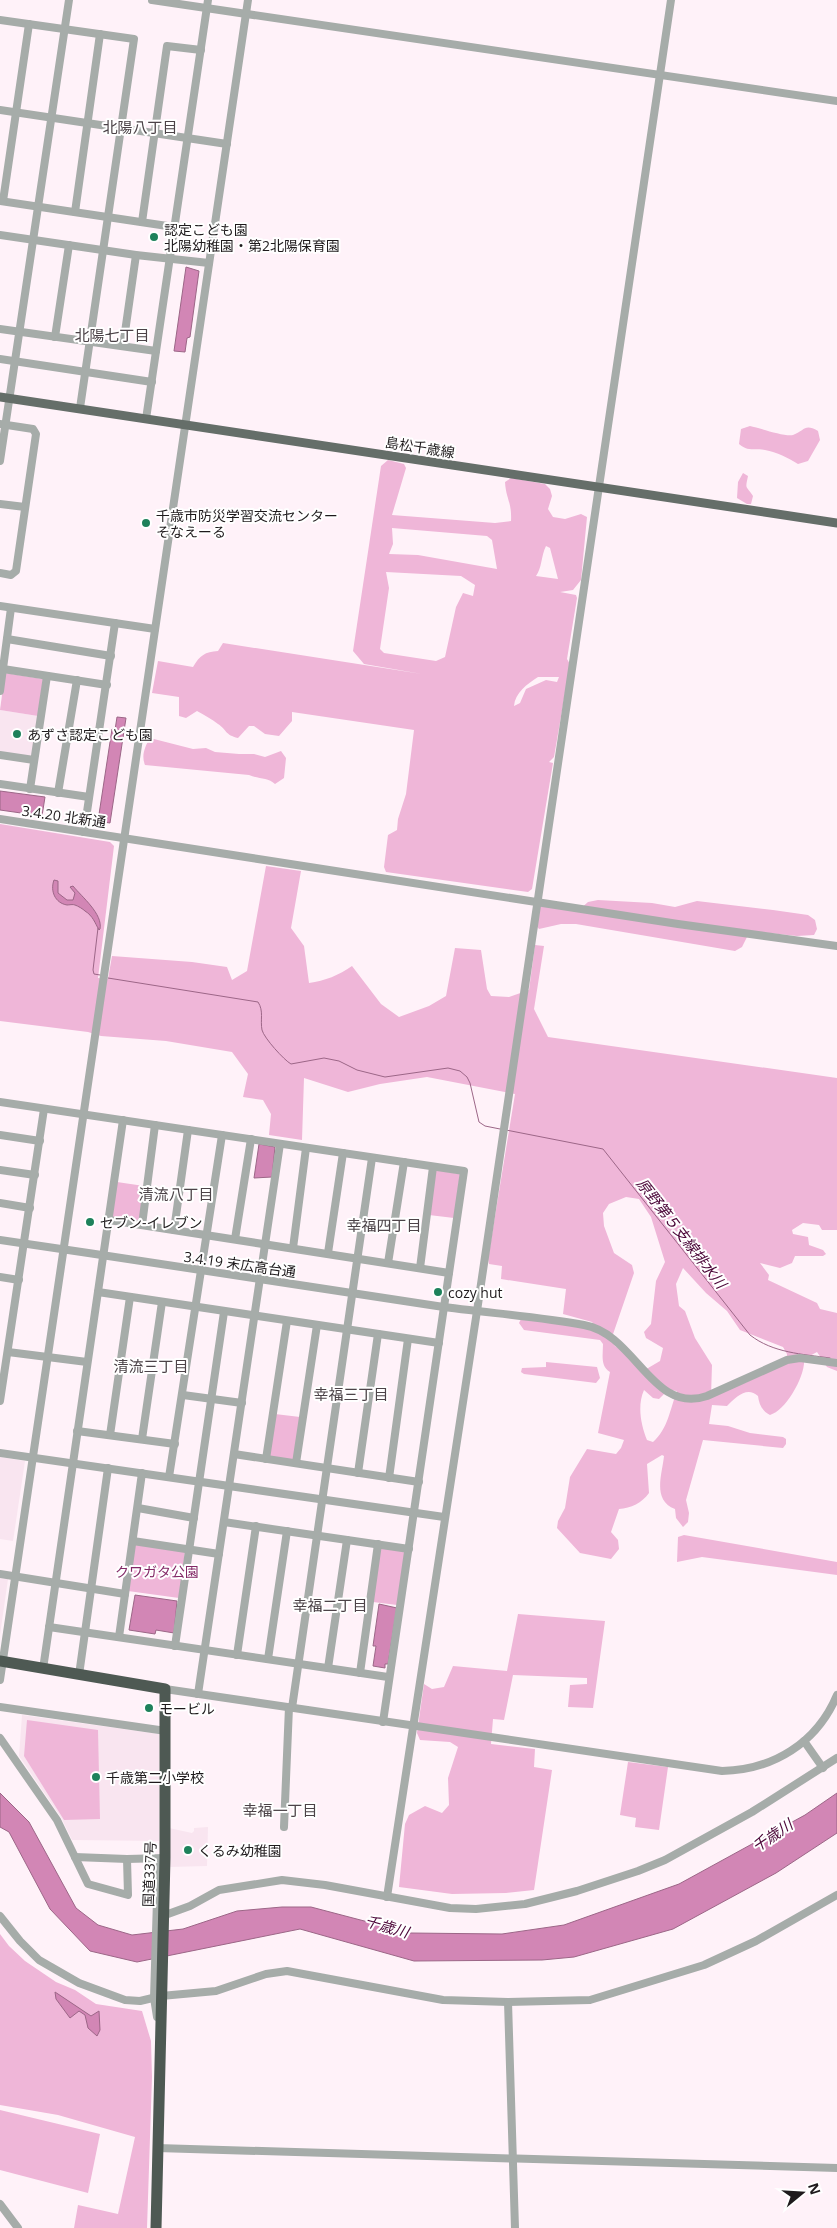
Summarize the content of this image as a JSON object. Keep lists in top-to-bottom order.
{
  "streets": {
    "highway": ["国道337号"],
    "main road": ["島松千歳線"],
    "street": ["3.4.20 北新通", "3.4.19 末広高台通"]
  },
  "districts": [
    "北陽八丁目",
    "北陽七丁目",
    "清流八丁目",
    "幸福四丁目",
    "清流三丁目",
    "幸福三丁目",
    "幸福二丁目",
    "幸福一丁目"
  ],
  "water": ["原野第５支線排水川", "千歳川"],
  "parks": ["クワガタ公園"],
  "places": [
    "認定こども園 北陽幼稚園・第2北陽保育園",
    "千歳市防災学習交流センター そなえーる",
    "あずさ認定こども園",
    "セブン-イレブン",
    "cozy hut",
    "モービル",
    "千歳第二小学校",
    "くるみ幼稚園"
  ],
  "north": "right"
}
